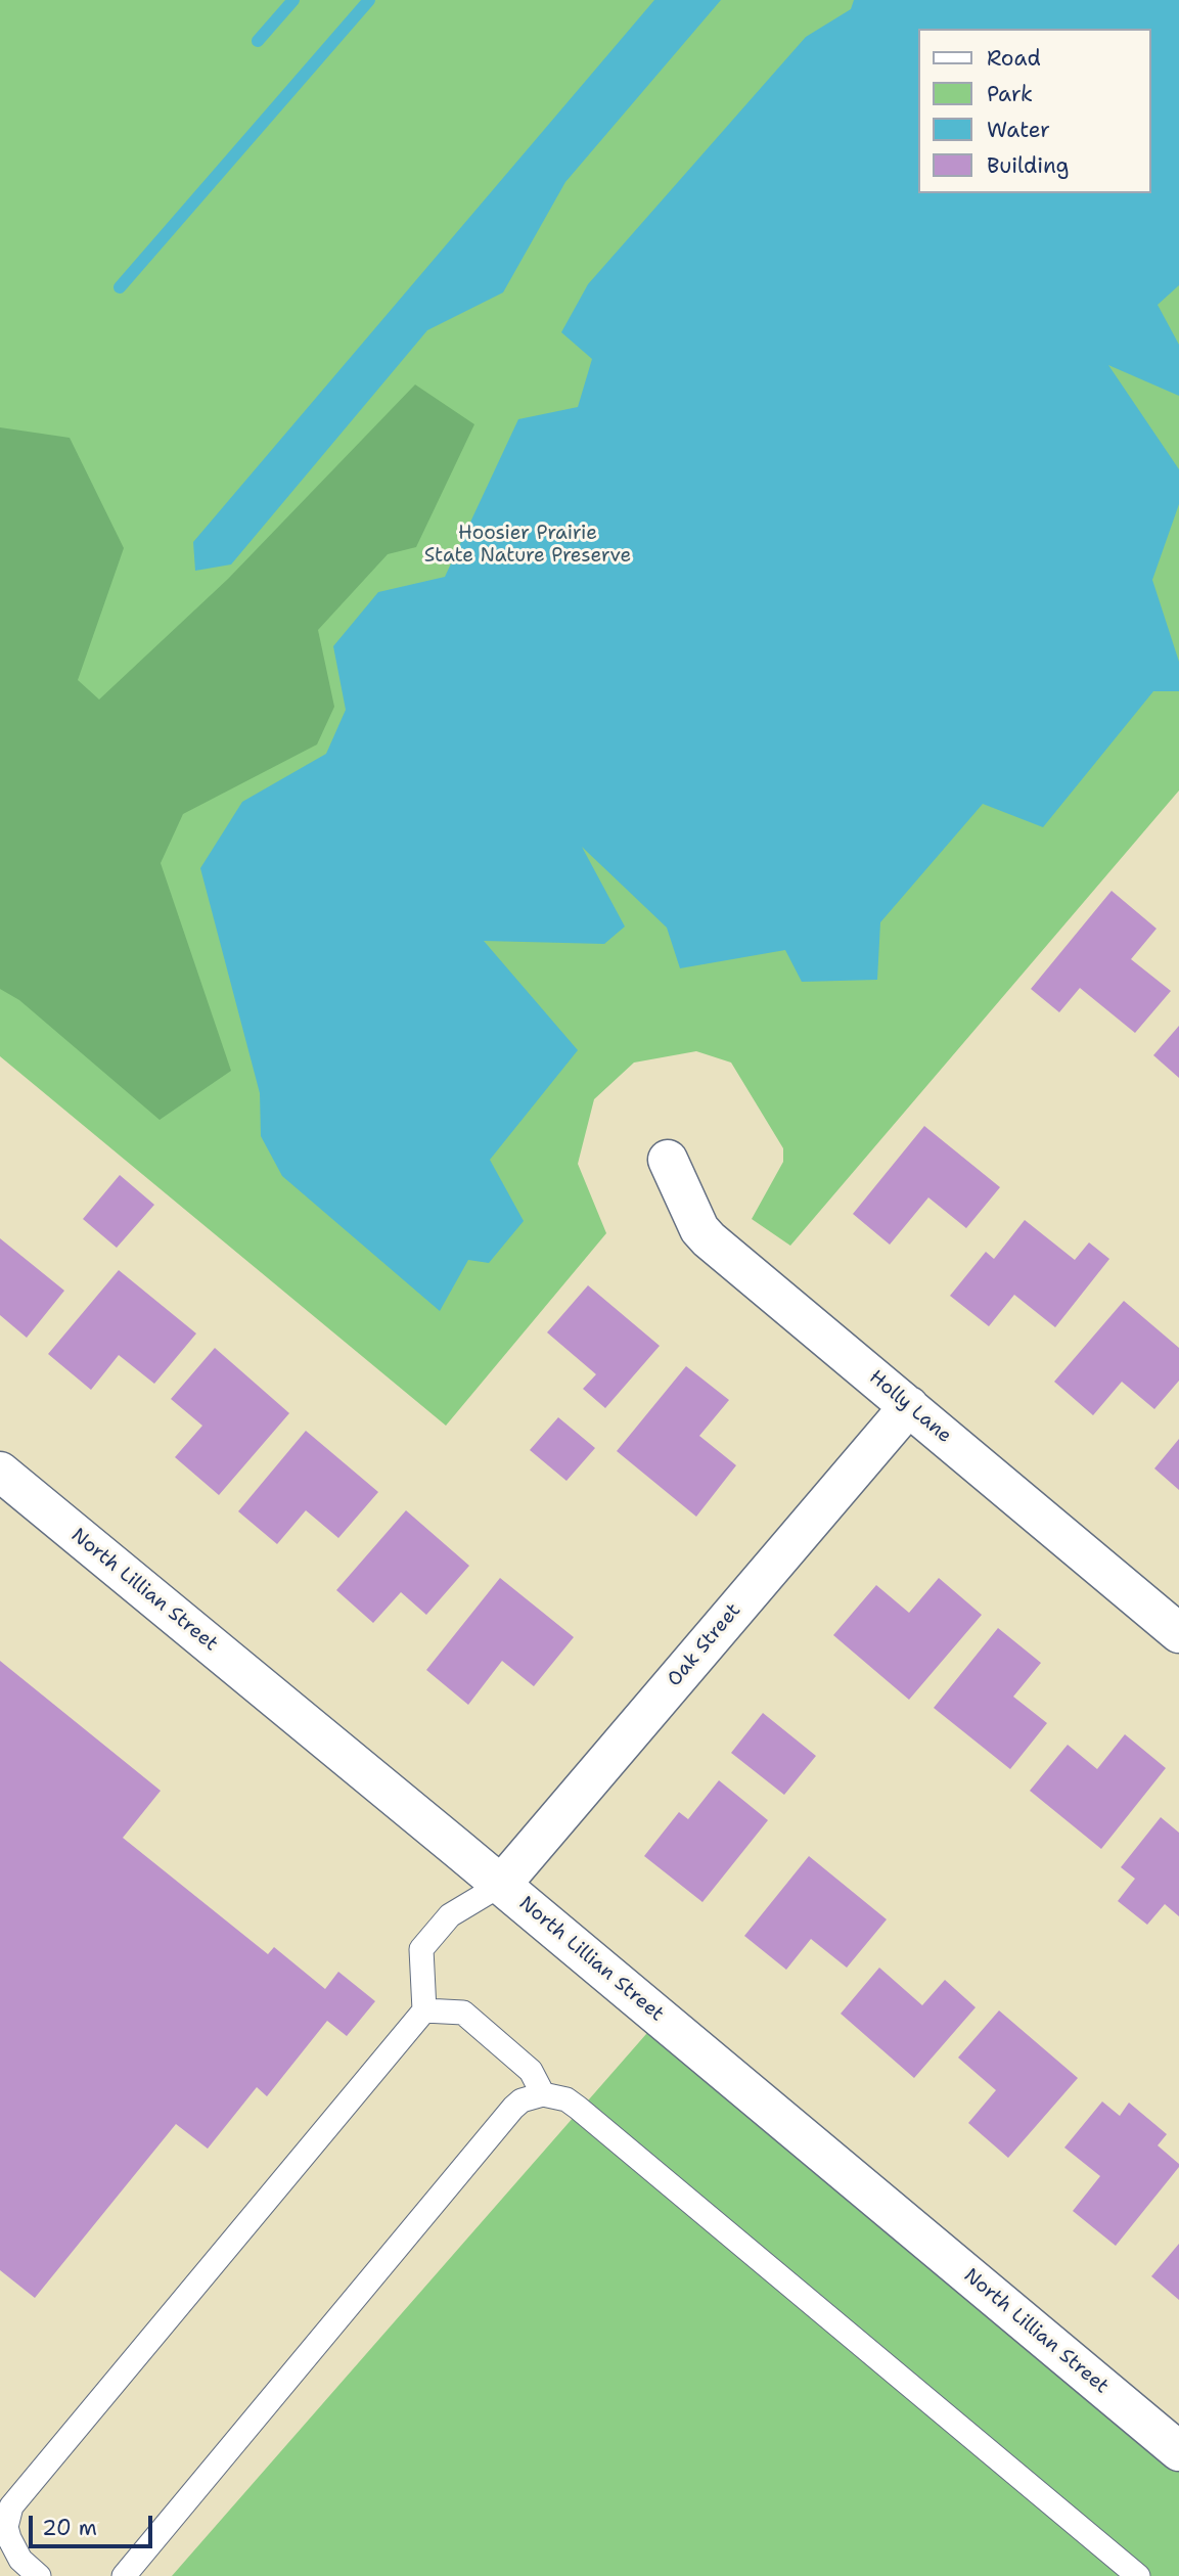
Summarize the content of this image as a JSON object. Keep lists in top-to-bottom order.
{
  "streets": {
    "street": ["Holly Lane", "North Lillian Street", "Oak Street"]
  },
  "crossings": [
    ["Holly Lane", "Oak Street"],
    ["North Lillian Street", "Oak Street"]
  ],
  "parks": ["Hoosier Prairie State Nature Preserve"],
  "legend": [
    "Road",
    "Park",
    "Water",
    "Building"
  ],
  "scale_bar": "20 m"
}
